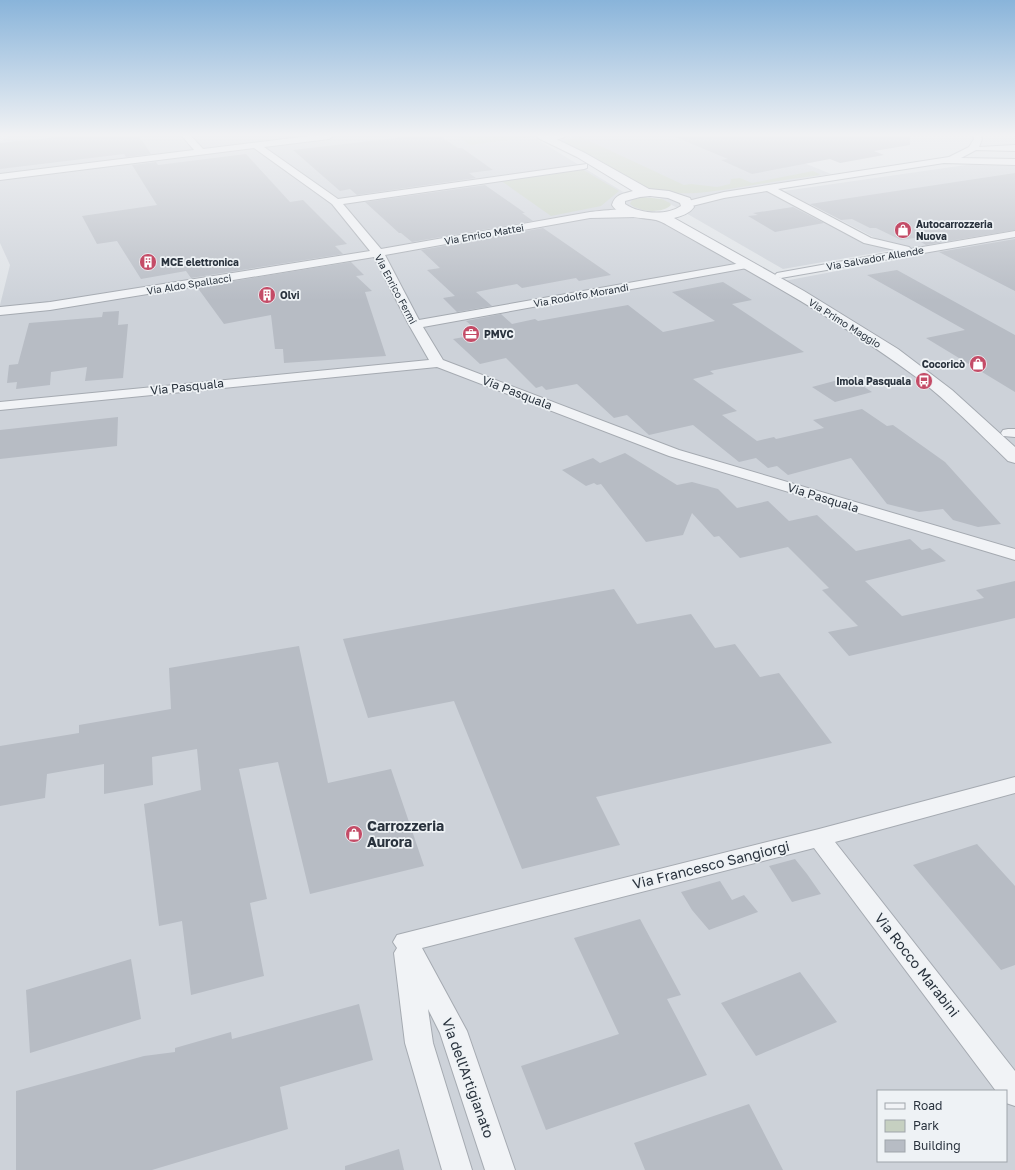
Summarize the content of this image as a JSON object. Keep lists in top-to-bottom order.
{
  "streets": {
    "street": [
      "Via Enrico Mattei",
      "Via Salvador Allende",
      "Via Aldo Spallacci",
      "Via Enrico Fermi",
      "Via Rodolfo Morandi",
      "Via Primo Maggio",
      "Via Pasquala",
      "Via Francesco Sangiorgi",
      "Via Rocco Marabini",
      "Via dell'Artigianato"
    ]
  },
  "crossings": [
    ["Via Enrico Mattei", "Via Aldo Spallacci"],
    ["Via Enrico Mattei", "Via Enrico Fermi"],
    ["Via Enrico Mattei", "Via Primo Maggio"],
    ["Via Salvador Allende", "Via Primo Maggio"],
    ["Via Aldo Spallacci", "Via Enrico Fermi"],
    ["Via Enrico Fermi", "Via Rodolfo Morandi"],
    ["Via Enrico Fermi", "Via Pasquala"],
    ["Via Rodolfo Morandi", "Via Primo Maggio"],
    ["Via Francesco Sangiorgi", "Via Rocco Marabini"],
    ["Via Francesco Sangiorgi", "Via dell'Artigianato"]
  ],
  "places": {
    "shop": ["Autocarrozzeria Nuova", "Cocoricò", "Carrozzeria Aurora"],
    "building": ["MCE elettronica", "Olvi"],
    "office": ["PMVC"],
    "bus stop": ["Imola Pasquala"]
  },
  "legend": ["Road", "Park", "Building"]
}
